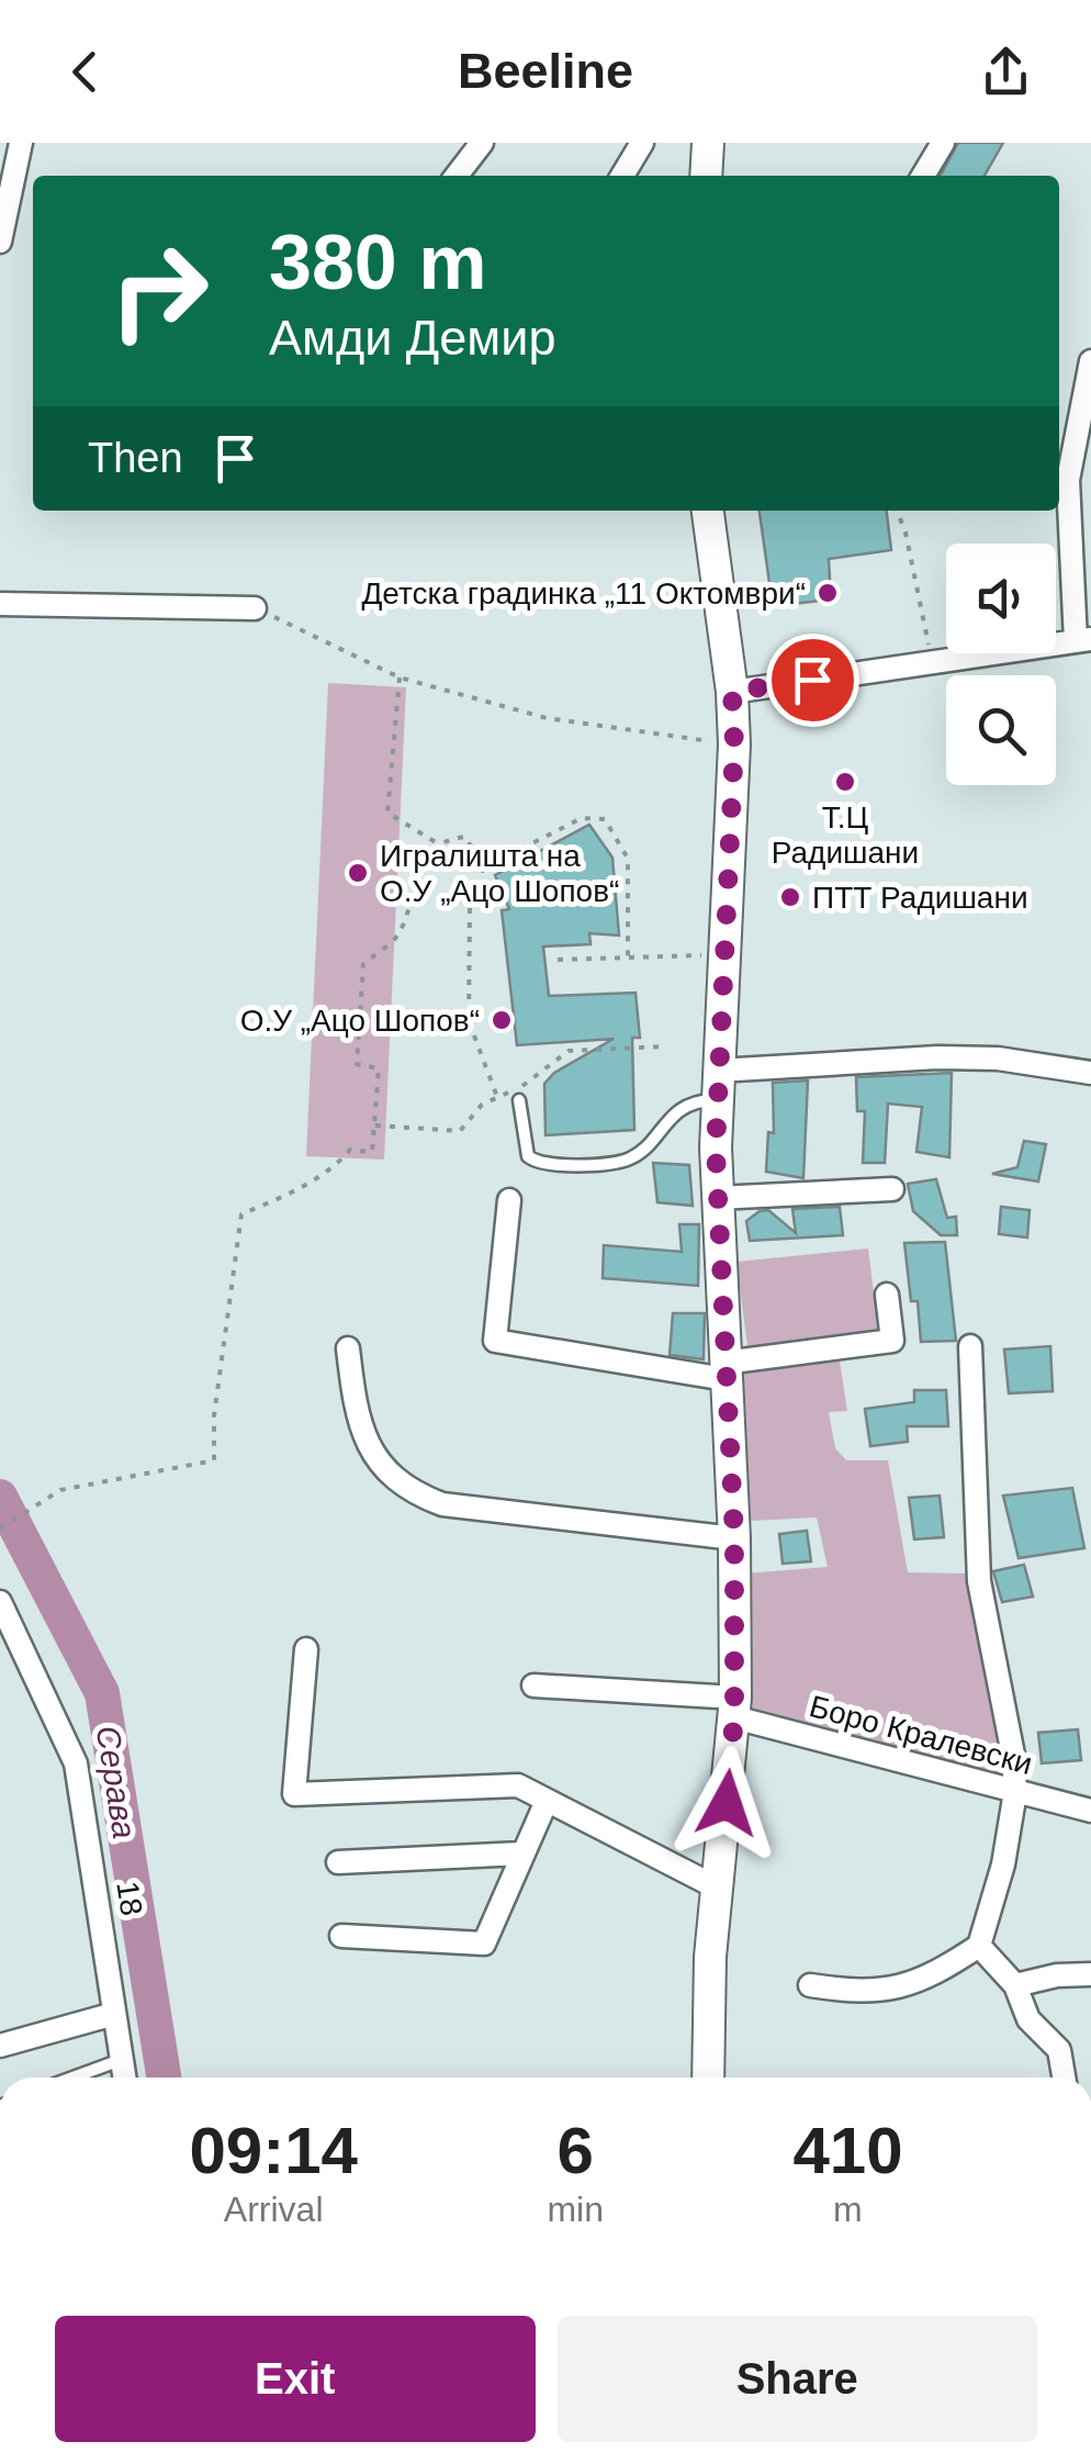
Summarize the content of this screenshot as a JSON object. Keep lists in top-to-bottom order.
{
  "streets": {
    "street": ["Боро Кралевски", "18"]
  },
  "water": ["Серава"],
  "places": [
    "Детска градинка „11 Октомври“",
    "Т.Ц Радишани",
    "Игралишта на О.У „Ацо Шопов“",
    "ПТТ Радишани",
    "О.У „Ацо Шопов“"
  ],
  "page": {
    "header": "Beeline",
    "turn": ["380 m", "Амди Демир"],
    "then": "Then",
    "eta": [
      "09:14",
      "Arrival",
      "6",
      "min",
      "410",
      "m"
    ],
    "buttons": ["Exit", "Share"]
  }
}
